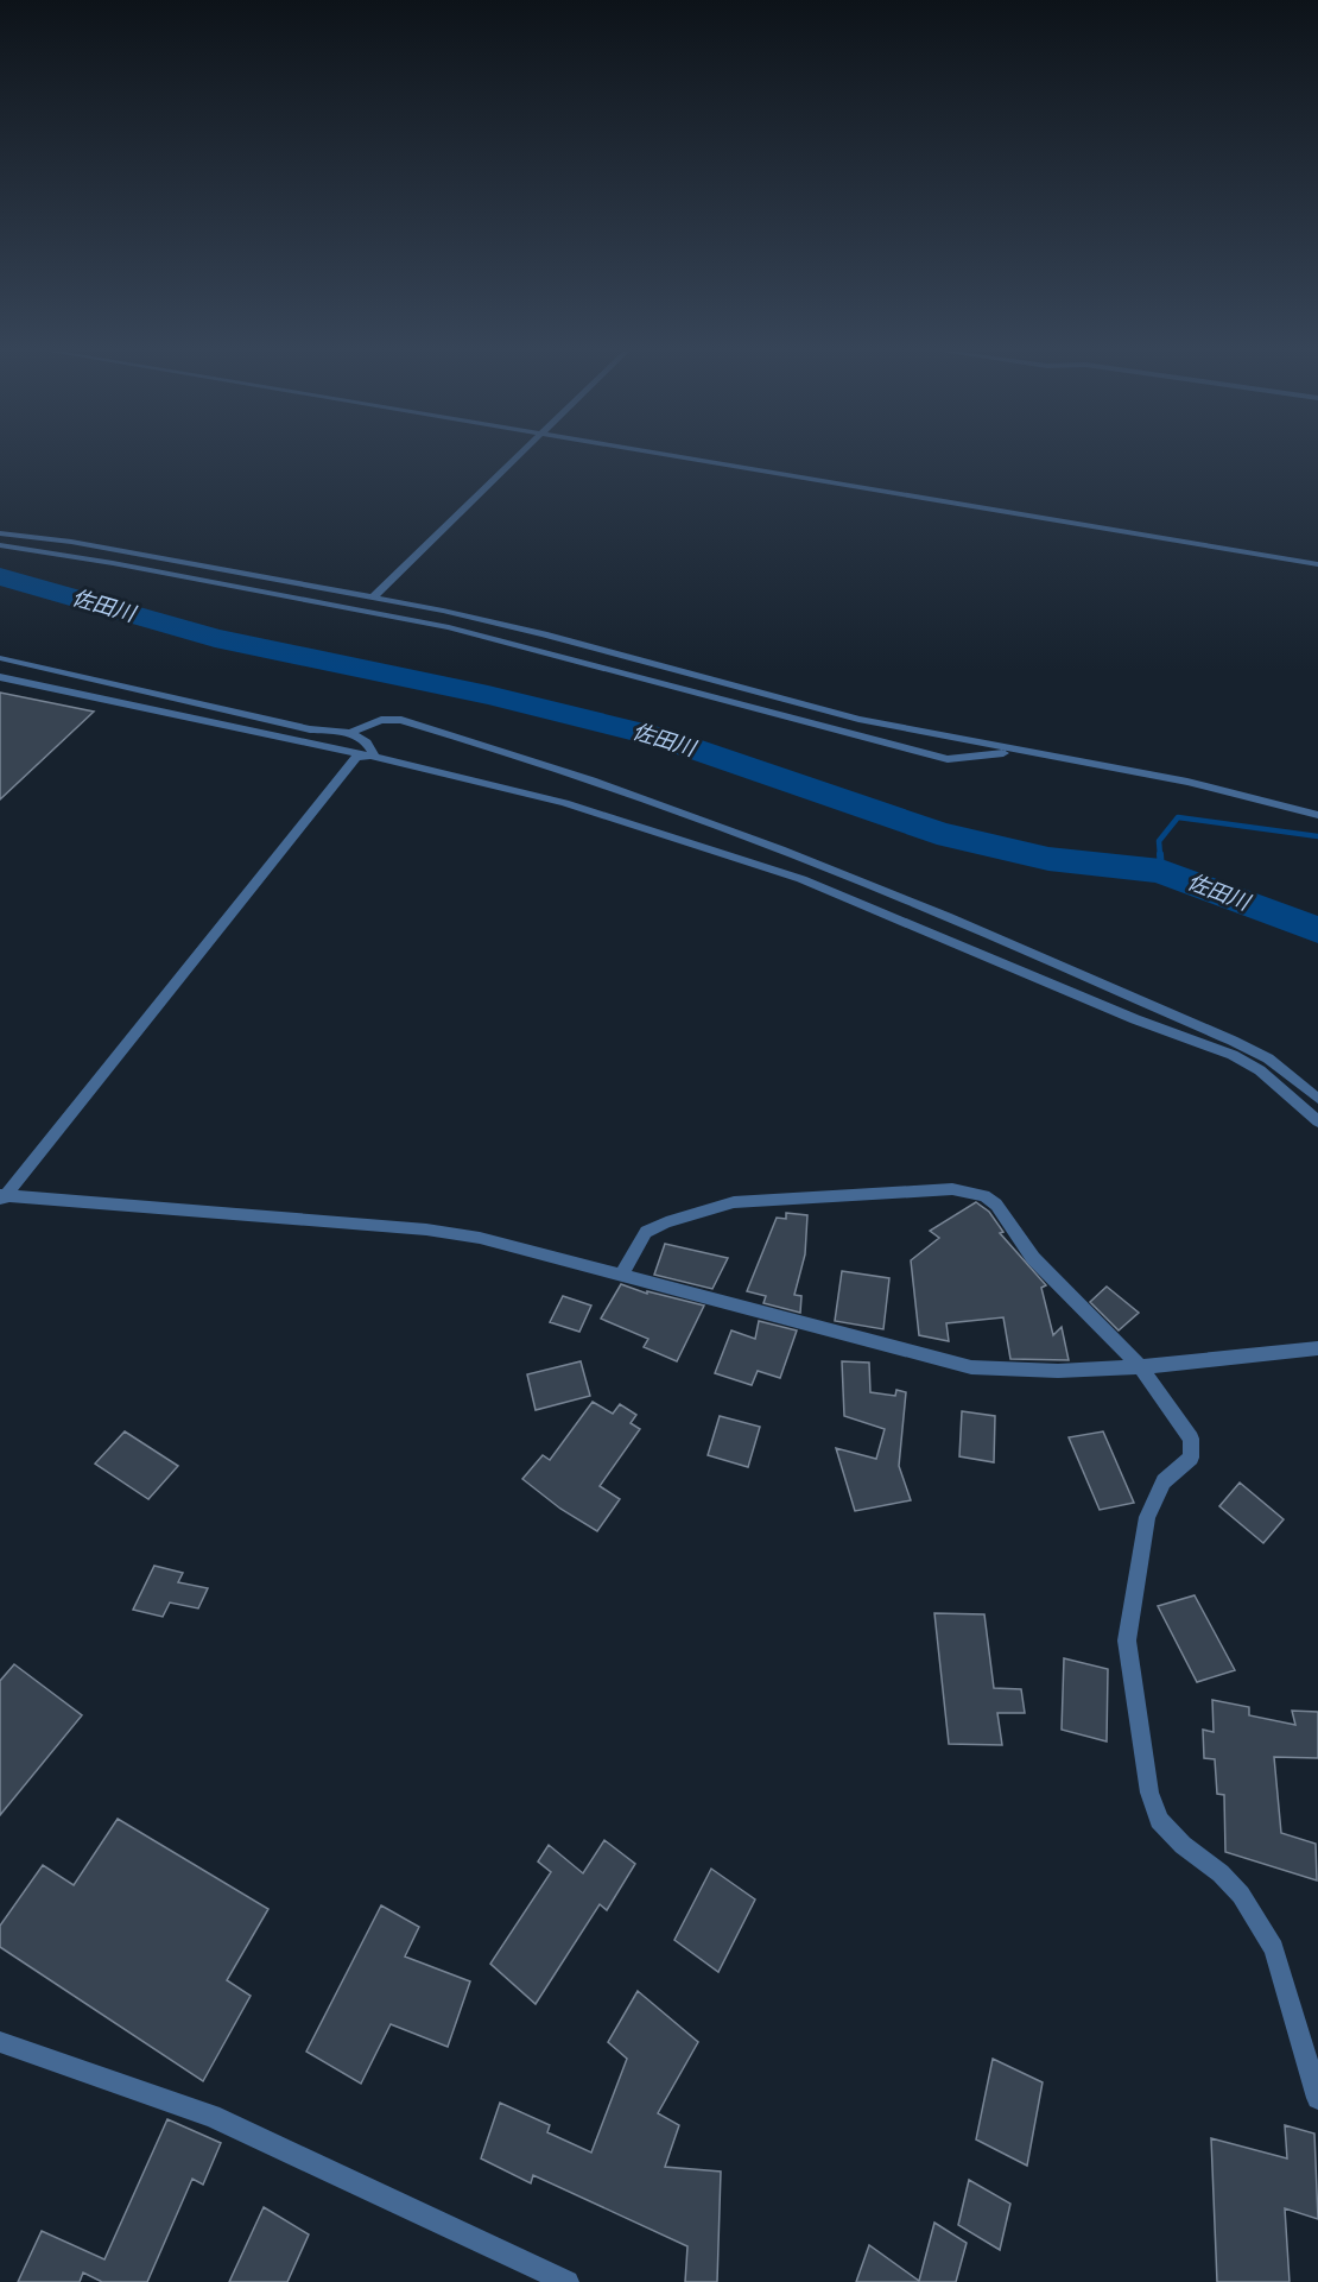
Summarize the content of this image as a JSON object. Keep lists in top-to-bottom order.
{
  "water": ["佐田川"]
}
